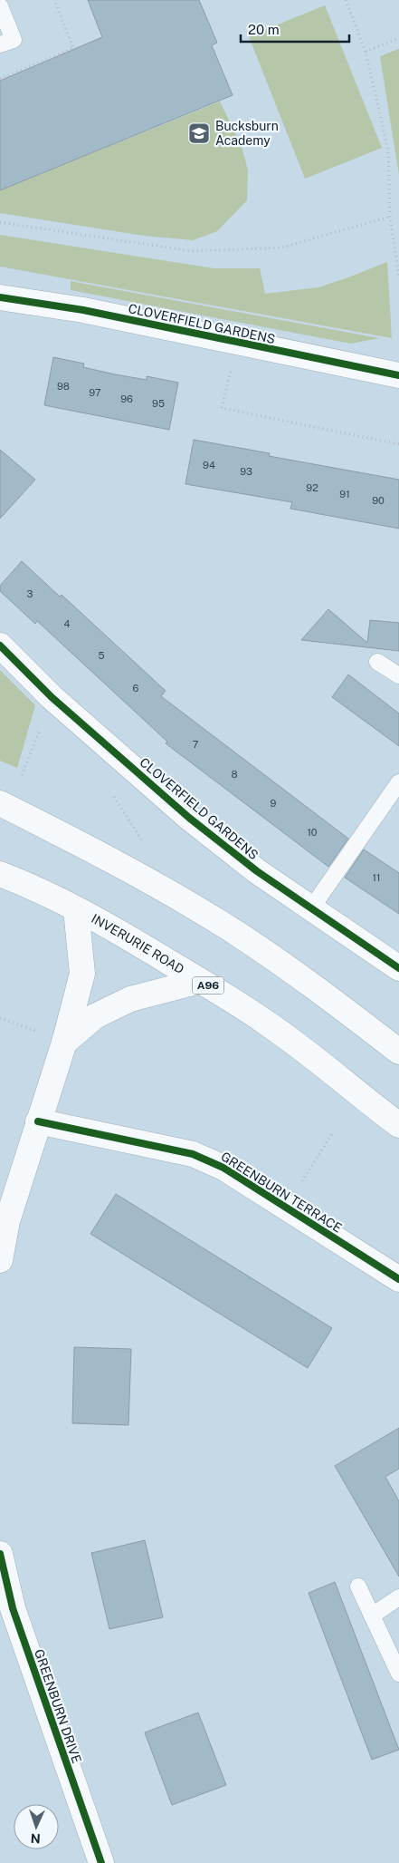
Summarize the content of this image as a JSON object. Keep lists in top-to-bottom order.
{
  "streets": {
    "street": [
      "CLOVERFIELD GARDENS",
      "INVERURIE ROAD",
      "A96",
      "GREENBURN TERRACE",
      "GREENBURN DRIVE"
    ]
  },
  "places": {
    "school or university": ["Bucksburn Academy"]
  },
  "house_numbers": [
    "98",
    "97",
    "96",
    "95",
    "94",
    "93",
    "92",
    "91",
    "90",
    "3",
    "4",
    "5",
    "6",
    "7",
    "8",
    "9",
    "10",
    "11"
  ],
  "scale_bar": "20 m",
  "north": "bottom"
}
